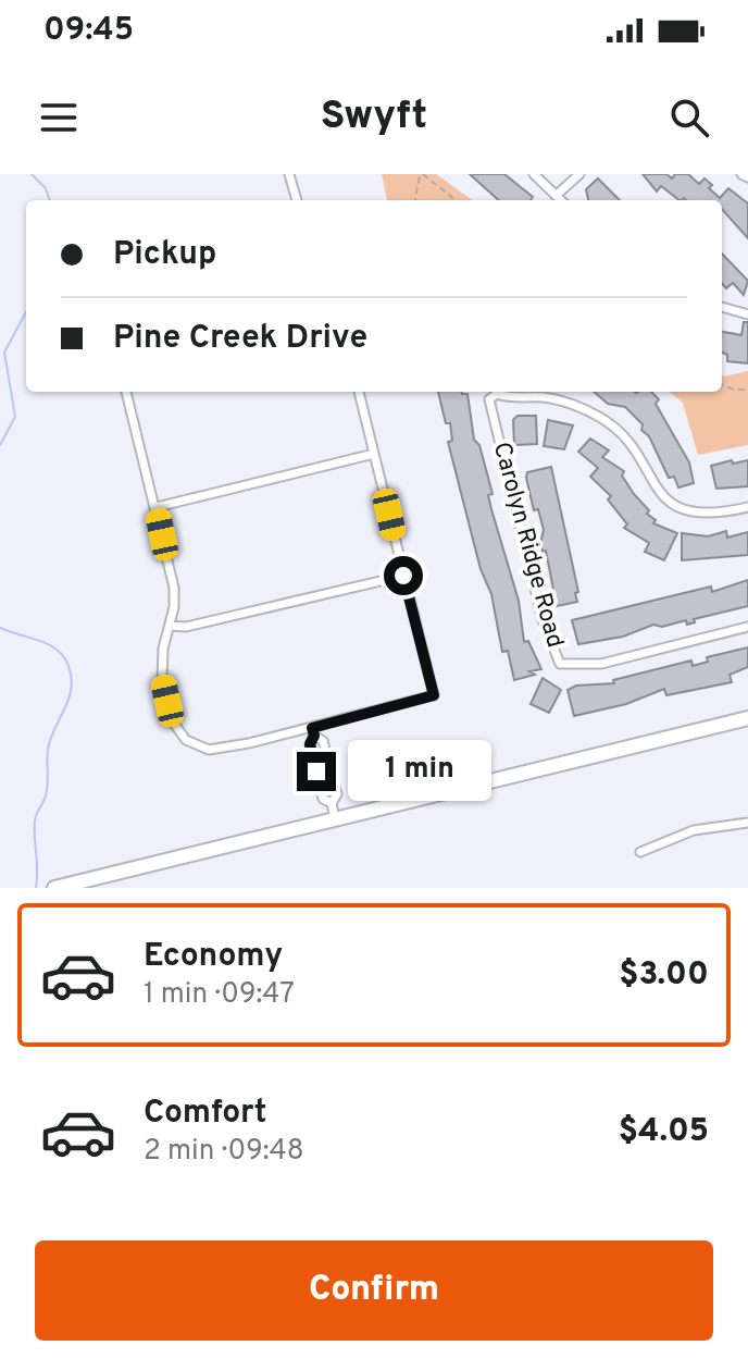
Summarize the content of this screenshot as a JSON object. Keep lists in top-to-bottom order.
{
  "streets": {
    "street": ["Carolyn Ridge Road"]
  },
  "page": {
    "status": "09:45",
    "header": "Swyft",
    "banner": ["Pickup", "Pine Creek Drive"],
    "bubble": "1 min",
    "list": [
      {
        "name": "Economy",
        "note": "1 min · 09:47",
        "value": "$3.00"
      },
      {
        "name": "Comfort",
        "note": "2 min · 09:48",
        "value": "$4.05"
      }
    ],
    "buttons": "Confirm"
  }
}
